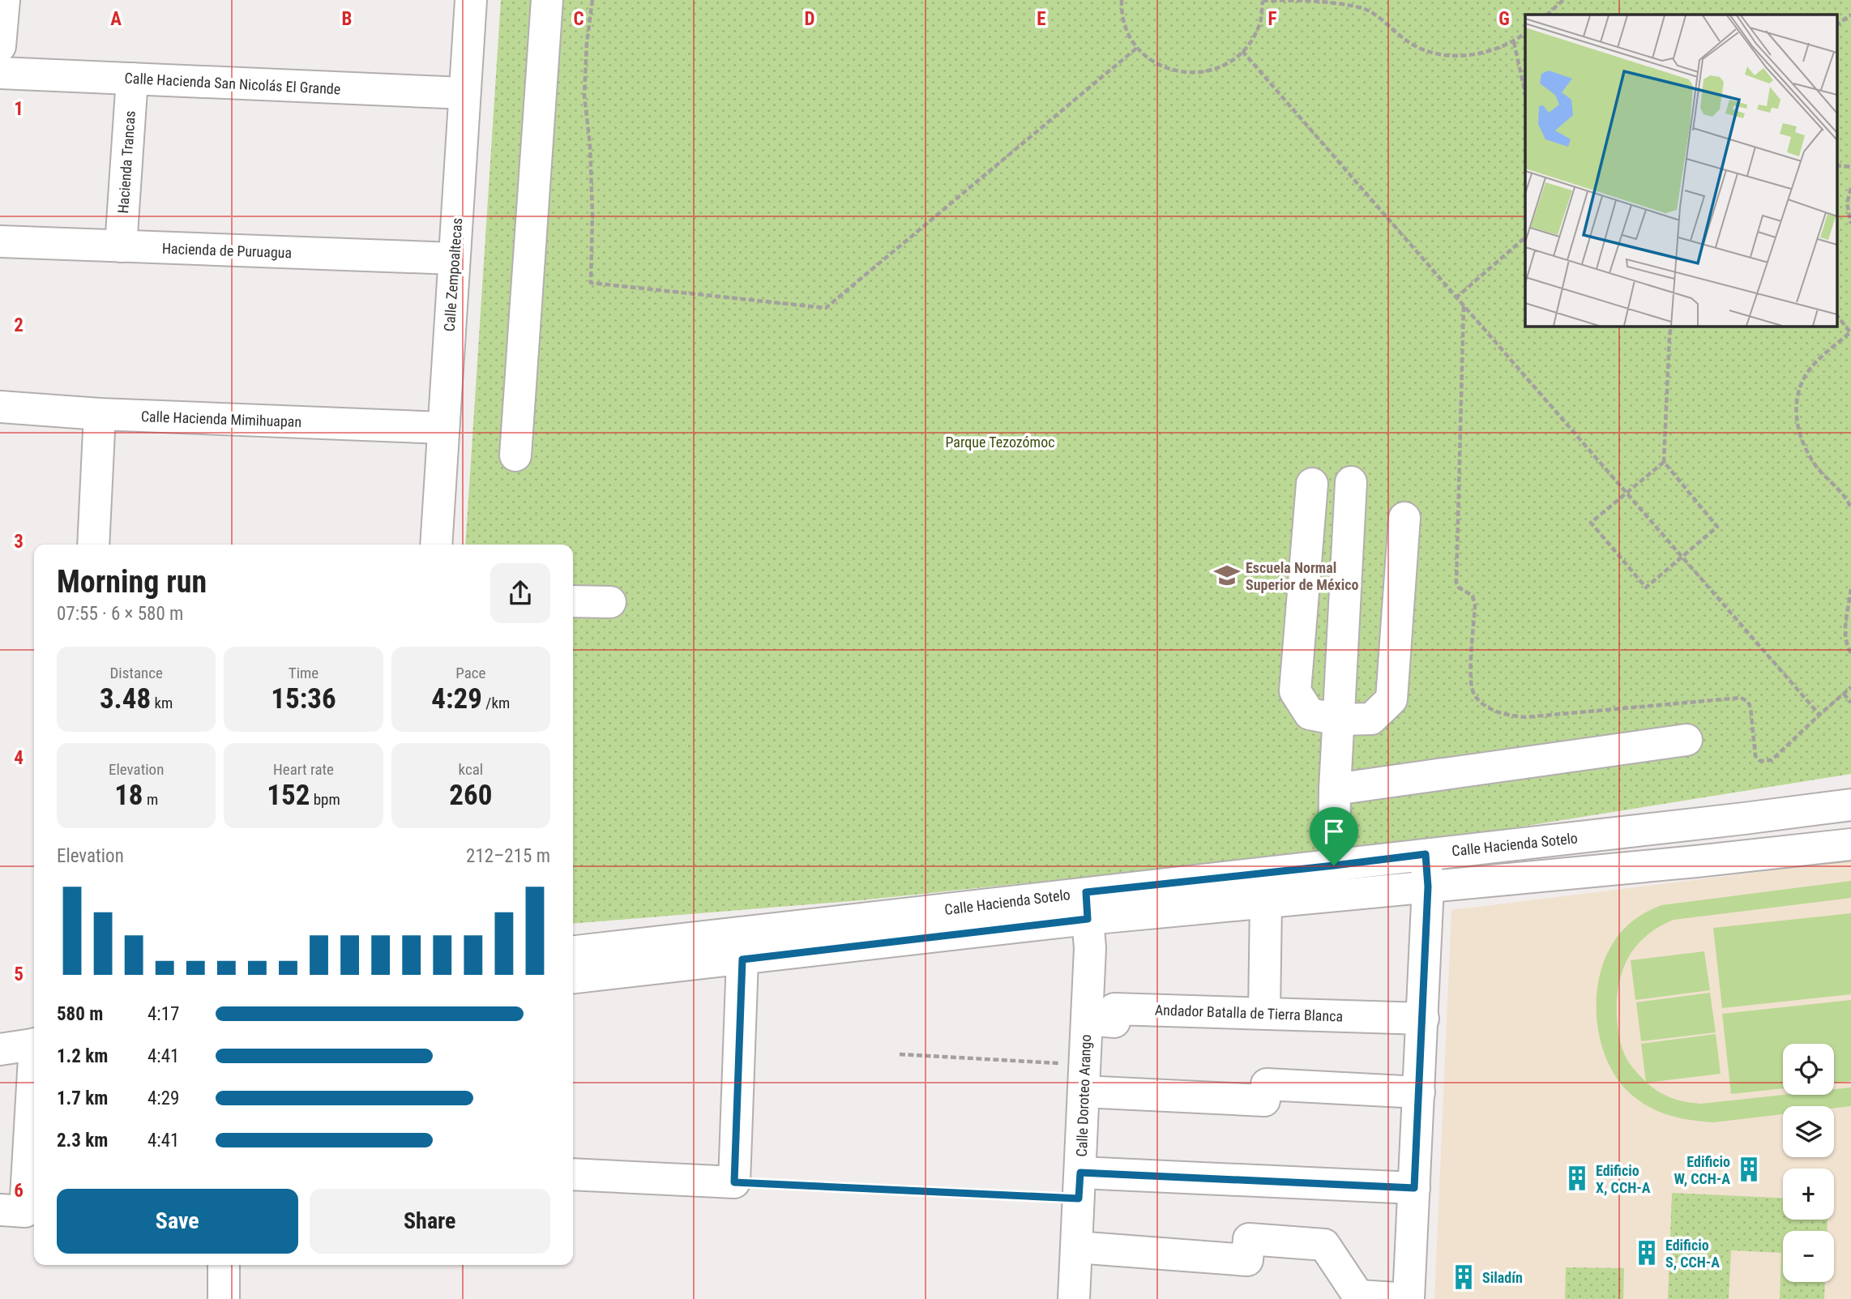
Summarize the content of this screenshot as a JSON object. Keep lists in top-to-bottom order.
{
  "streets": {
    "street": [
      "Calle Hacienda San Nicolás El Grande",
      "Hacienda Trancas",
      "Hacienda de Puruagua",
      "Calle Zempoaltecas",
      "Calle Hacienda Mimihuapan",
      "Calle Hacienda Sotelo",
      "Andador Batalla de Tierra Blanca",
      "Calle Doroteo Arango"
    ]
  },
  "crossings": [
    ["Calle Hacienda San Nicolás El Grande", "Hacienda Trancas"],
    ["Calle Hacienda San Nicolás El Grande", "Calle Zempoaltecas"],
    ["Hacienda Trancas", "Hacienda de Puruagua"],
    ["Hacienda de Puruagua", "Calle Zempoaltecas"],
    ["Calle Zempoaltecas", "Calle Hacienda Mimihuapan"],
    ["Calle Hacienda Sotelo", "Calle Doroteo Arango"],
    ["Andador Batalla de Tierra Blanca", "Calle Doroteo Arango"]
  ],
  "parks": ["Parque Tezozómoc"],
  "places": {
    "school or university": ["Escuela Normal Superior de México"],
    "building": [
      "Edificio W, CCH-A",
      "Edificio X, CCH-A",
      "Edificio S, CCH-A",
      "Siladín"
    ]
  },
  "page": {
    "heading": ["Morning run", "07:55 · 6 × 580 m"],
    "stats": [
      ["Distance", "3.48 km"],
      ["Time", "15:36"],
      ["Pace", "4:29 /km"],
      ["Elevation", "18 m"],
      ["Heart rate", "152 bpm"],
      ["kcal", "260"]
    ],
    "chart": ["Elevation", "212–215 m"],
    "list": [
      {
        "name": "580 m",
        "note": "4:17"
      },
      {
        "name": "1.2 km",
        "note": "4:41"
      },
      {
        "name": "1.7 km",
        "note": "4:29"
      },
      {
        "name": "2.3 km",
        "note": "4:41"
      }
    ],
    "map_buttons": ["+", "−"],
    "buttons": ["Save", "Share"]
  },
  "grid": {
    "columns": [
      "A",
      "B",
      "C",
      "D",
      "E",
      "F",
      "G"
    ],
    "rows": [
      "1",
      "2",
      "3",
      "4",
      "5",
      "6"
    ]
  }
}
